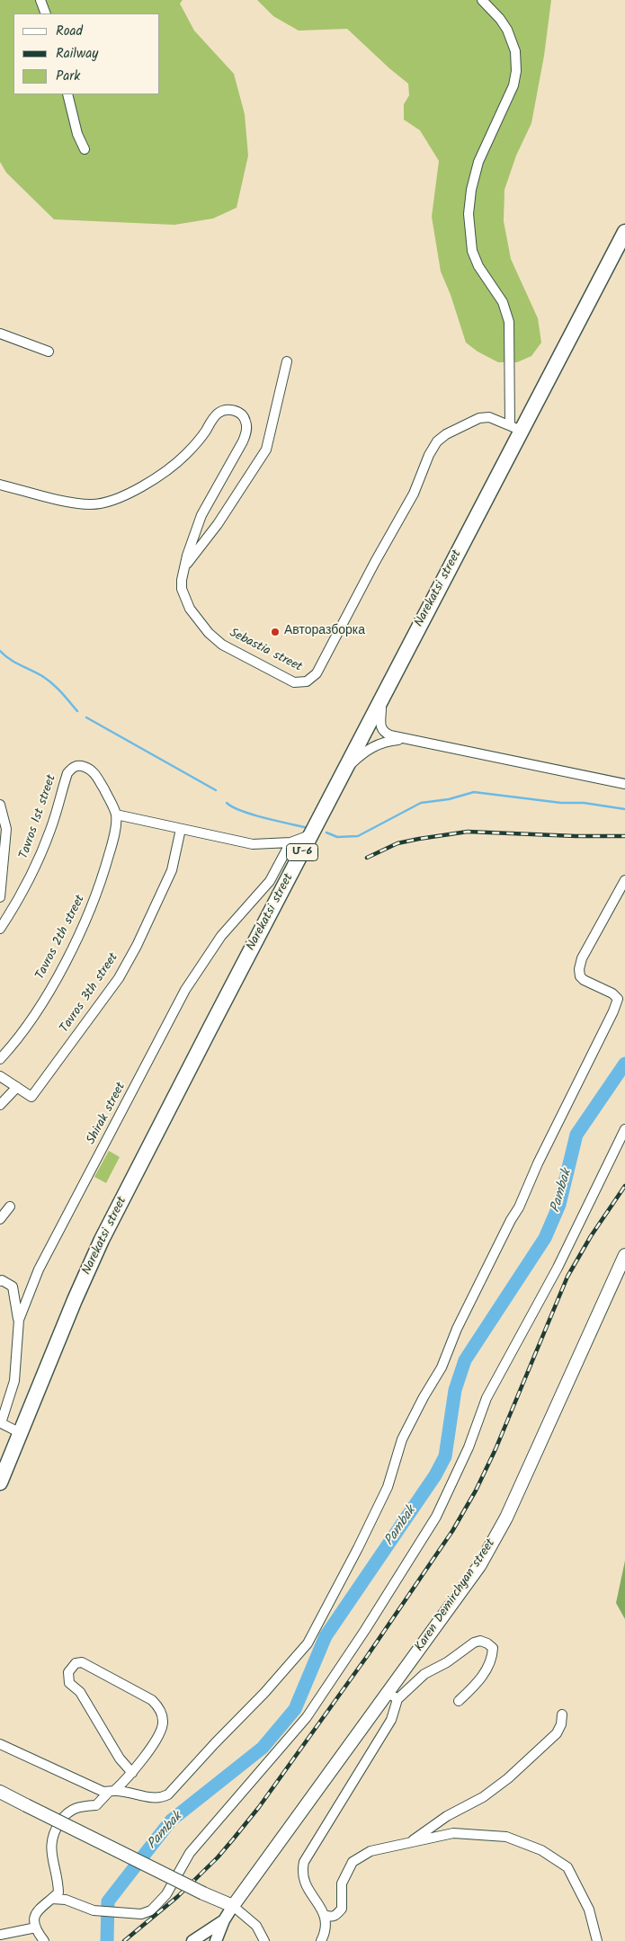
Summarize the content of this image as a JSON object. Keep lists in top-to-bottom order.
{
  "streets": {
    "highway": ["Narekatsi street", "Մ-6"],
    "main road": ["Karen Demirchyan street"],
    "street": [
      "Sebastia street",
      "Tavros 1st street",
      "Tavros 2th street",
      "Tavros 3th street",
      "Shirak street"
    ]
  },
  "crossings": [
    ["Narekatsi street", "Sebastia street"],
    ["Narekatsi street", "Shirak street"],
    ["Tavros 1st street", "Tavros 2th street"]
  ],
  "water": ["Pambak"],
  "places": ["Авторазборка"],
  "legend": ["Road", "Railway", "Park"]
}
